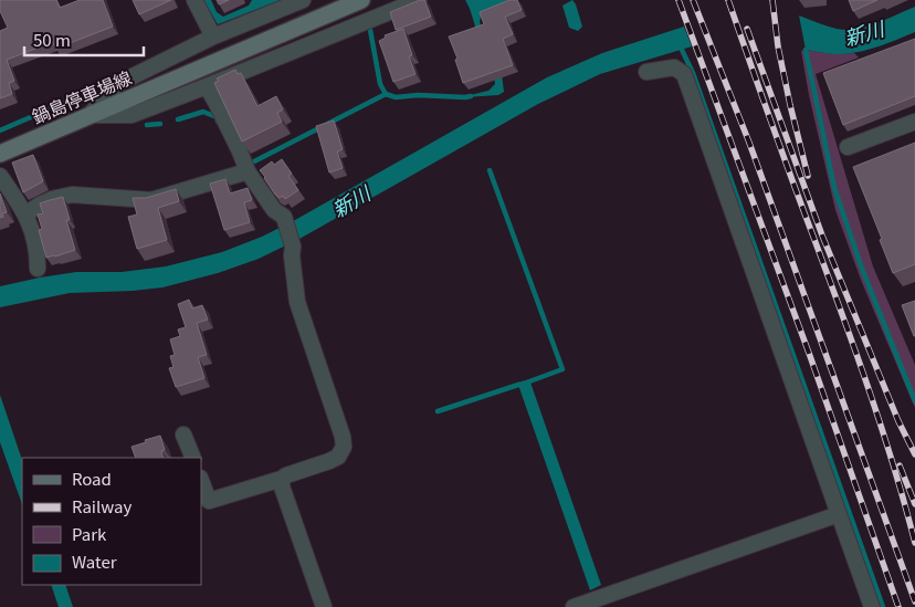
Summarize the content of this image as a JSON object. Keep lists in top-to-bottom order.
{
  "streets": {
    "main road": ["鍋島停車場線"]
  },
  "water": ["新川"],
  "legend": [
    "Road",
    "Railway",
    "Park",
    "Water"
  ],
  "scale_bar": "50 m"
}
